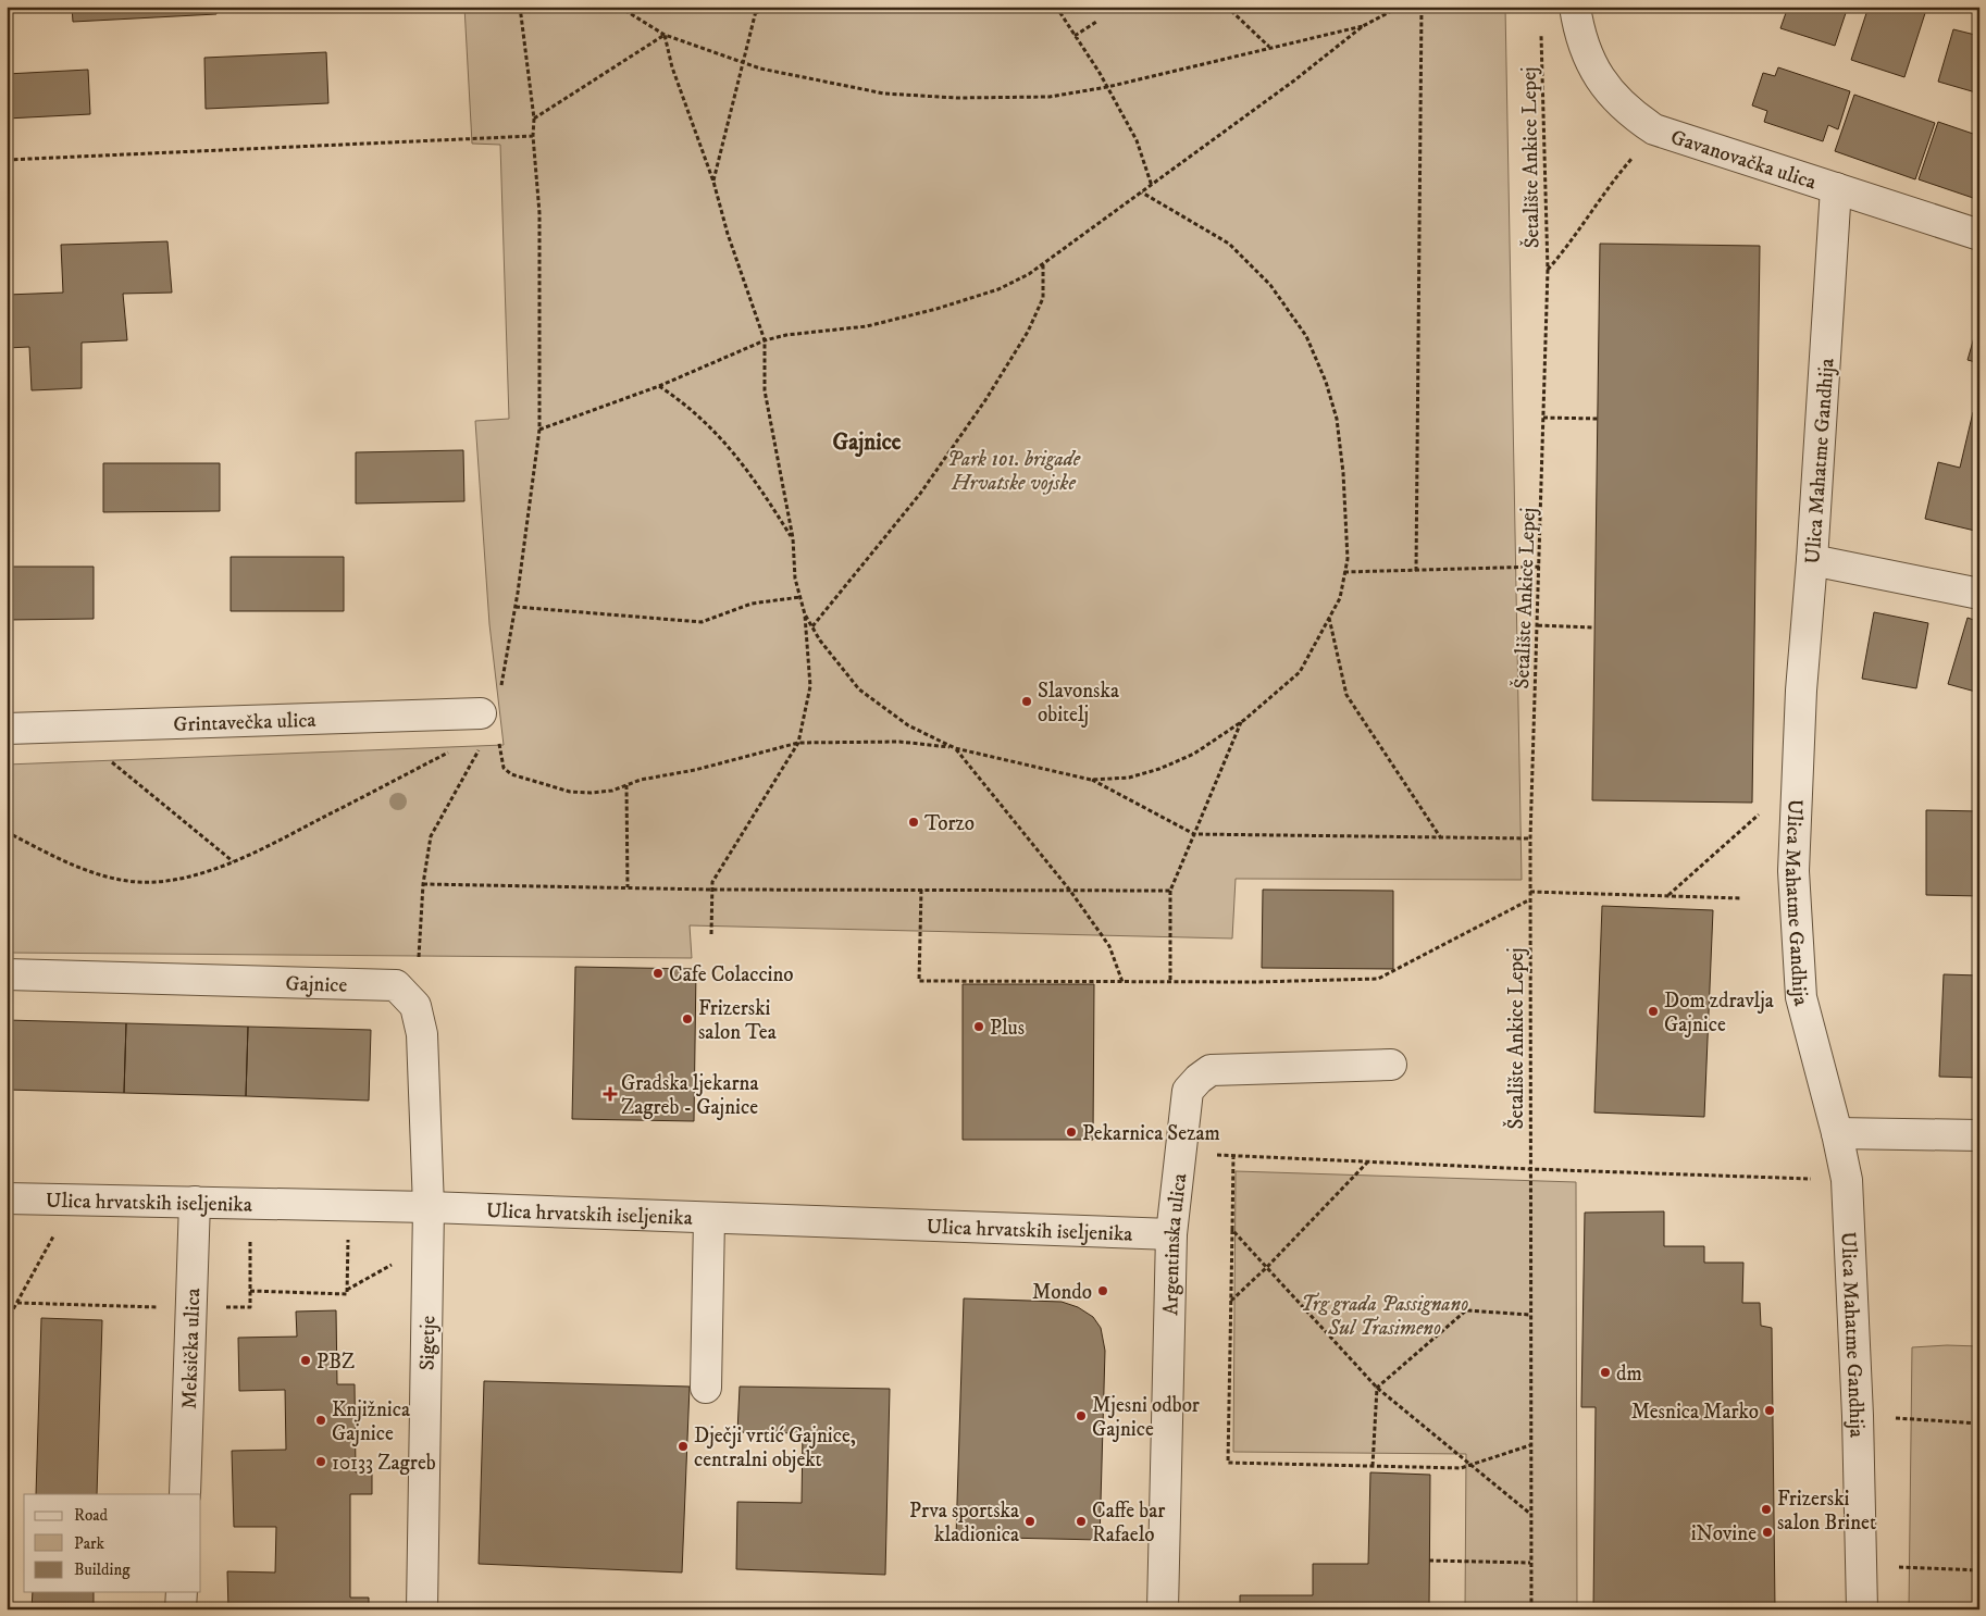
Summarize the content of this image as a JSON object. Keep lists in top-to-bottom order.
{
  "streets": {
    "street": [
      "Gavanovačka ulica",
      "Ulica Mahatme Gandhija",
      "Grintavečka ulica",
      "Gajnice",
      "Ulica hrvatskih iseljenika",
      "Argentinska ulica",
      "Sigetje",
      "Meksička ulica"
    ],
    "path": ["Šetalište Ankice Lepej"]
  },
  "crossings": [
    ["Gavanovačka ulica", "Ulica Mahatme Gandhija"],
    ["Ulica hrvatskih iseljenika", "Argentinska ulica"],
    ["Ulica hrvatskih iseljenika", "Sigetje"],
    ["Ulica hrvatskih iseljenika", "Meksička ulica"]
  ],
  "districts": ["Gajnice"],
  "parks": ["Park 101. brigade Hrvatske vojske", "Trg grada Passignano Sul Trasimeno"],
  "places": {
    "other": [
      "Slavonska obitelj",
      "Torzo",
      "Cafe Colaccino",
      "Dom zdravlja Gajnice",
      "Frizerski salon Tea",
      "Plus",
      "Pekarnica Sezam",
      "Mondo",
      "PBZ",
      "dm",
      "Mesnica Marko",
      "Mjesni odbor Gajnice",
      "Knjižnica Gajnice",
      "Dječji vrtić Gajnice, centralni objekt",
      "10133 Zagreb",
      "Frizerski salon Brinet",
      "Prva sportska kladionica",
      "Caffe bar Rafaelo",
      "iNovine"
    ],
    "health": ["Gradska ljekarna Zagreb - Gajnice"]
  },
  "legend": ["Road", "Park", "Building"]
}
